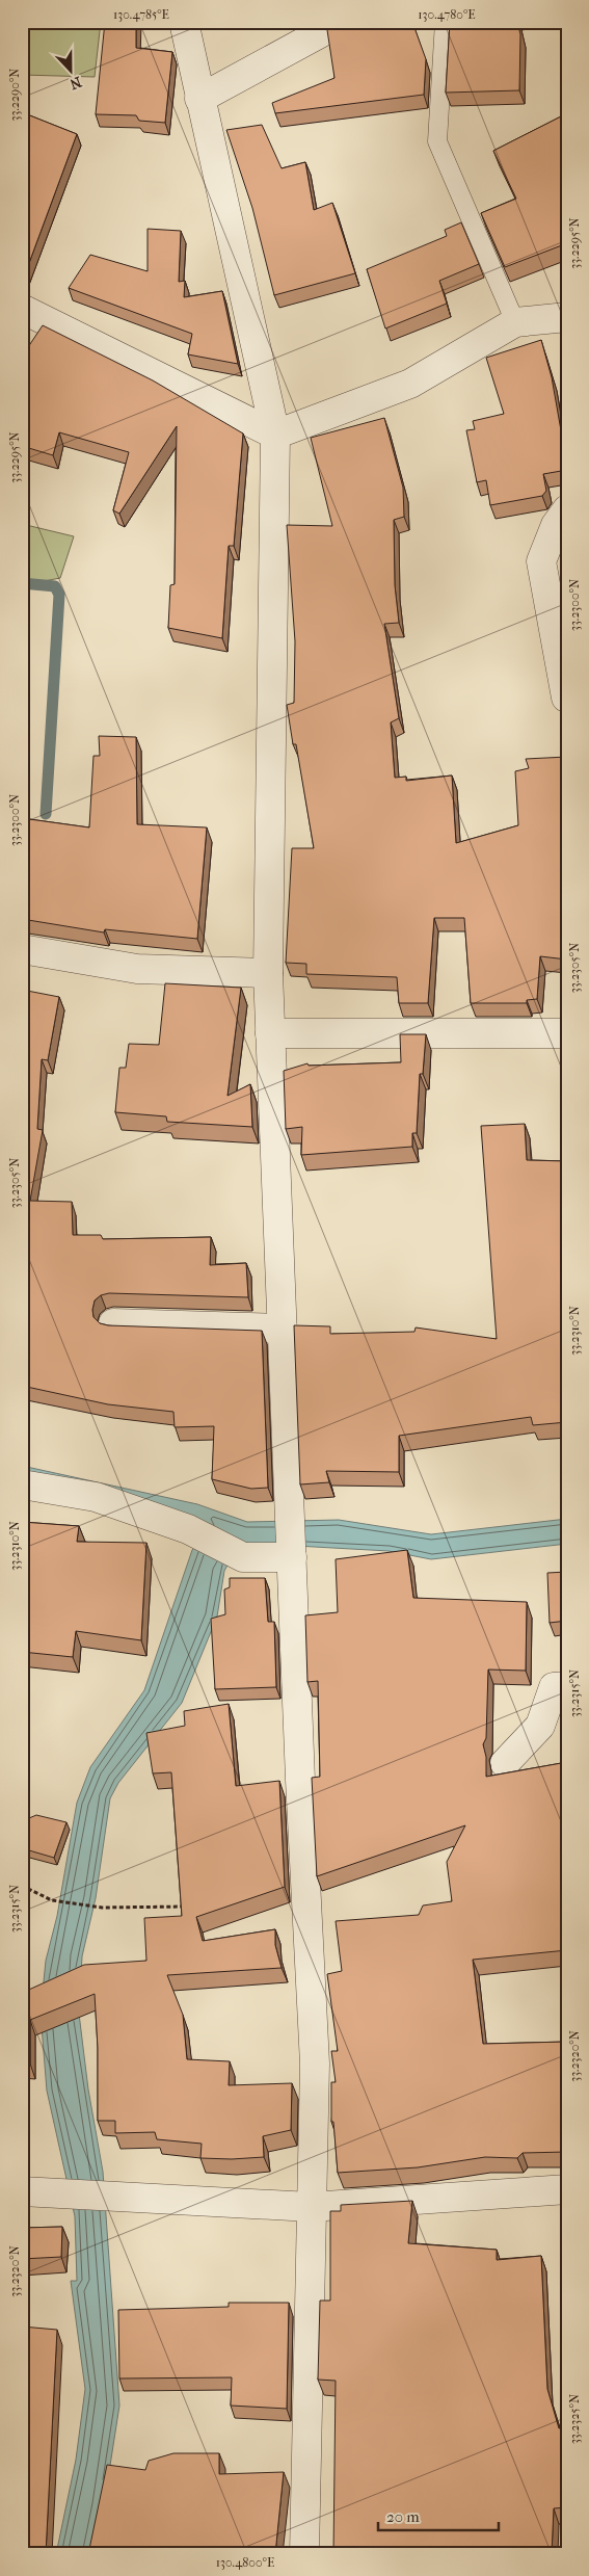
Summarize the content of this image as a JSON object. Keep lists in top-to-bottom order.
{
  "scale_bar": "20 m",
  "north": "bottom",
  "coordinates": [
    "130.4785°E",
    "130.4780°E",
    "33.2290°N",
    "33.2295°N",
    "33.2300°N",
    "33.2305°N",
    "33.2310°N",
    "33.2315°N",
    "33.2320°N",
    "33.2325°N",
    "130.4800°E"
  ]
}
